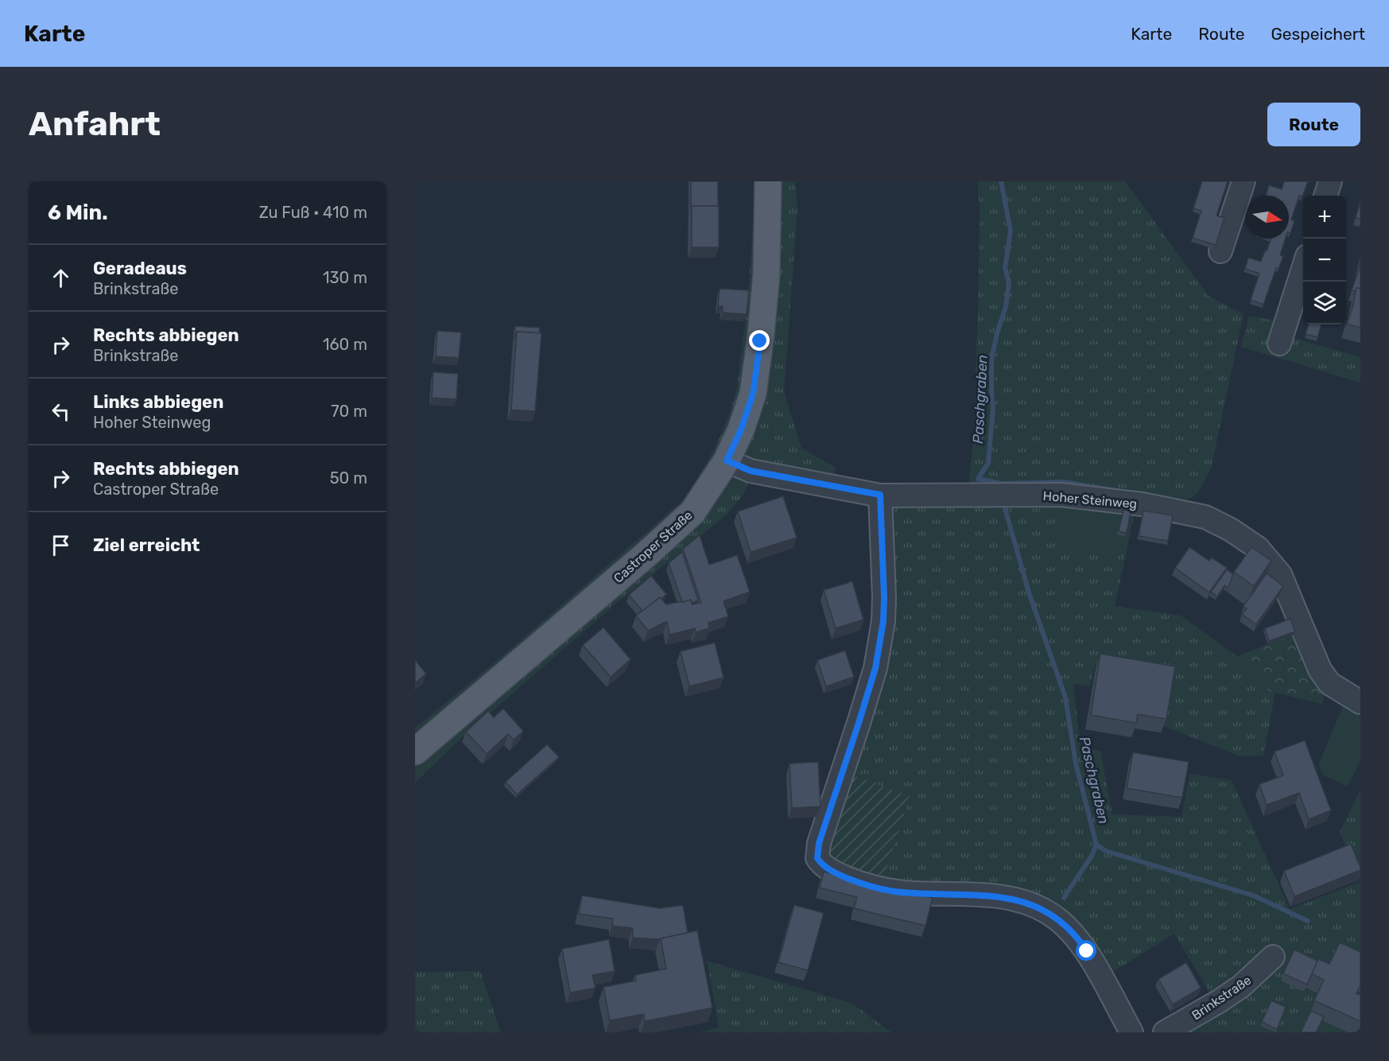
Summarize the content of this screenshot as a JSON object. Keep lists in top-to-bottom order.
{
  "streets": {
    "main road": ["Castroper Straße"],
    "street": ["Hoher Steinweg", "Brinkstraße"]
  },
  "crossings": [
    ["Hoher Steinweg", "Castroper Straße"]
  ],
  "water": ["Paschgraben"],
  "north": "right",
  "page": {
    "header": "Karte",
    "nav": ["Karte", "Route", "Gespeichert"],
    "buttons": "Route",
    "title": "Anfahrt",
    "heading": ["6 Min.", "Zu Fuß · 410 m"],
    "map_buttons": ["+", "−"],
    "list": [
      ["Geradeaus", "Brinkstraße", "130 m"],
      ["Rechts abbiegen", "Brinkstraße", "160 m"],
      ["Links abbiegen", "Hoher Steinweg", "70 m"],
      ["Rechts abbiegen", "Castroper Straße", "50 m"],
      "Ziel erreicht"
    ]
  }
}
